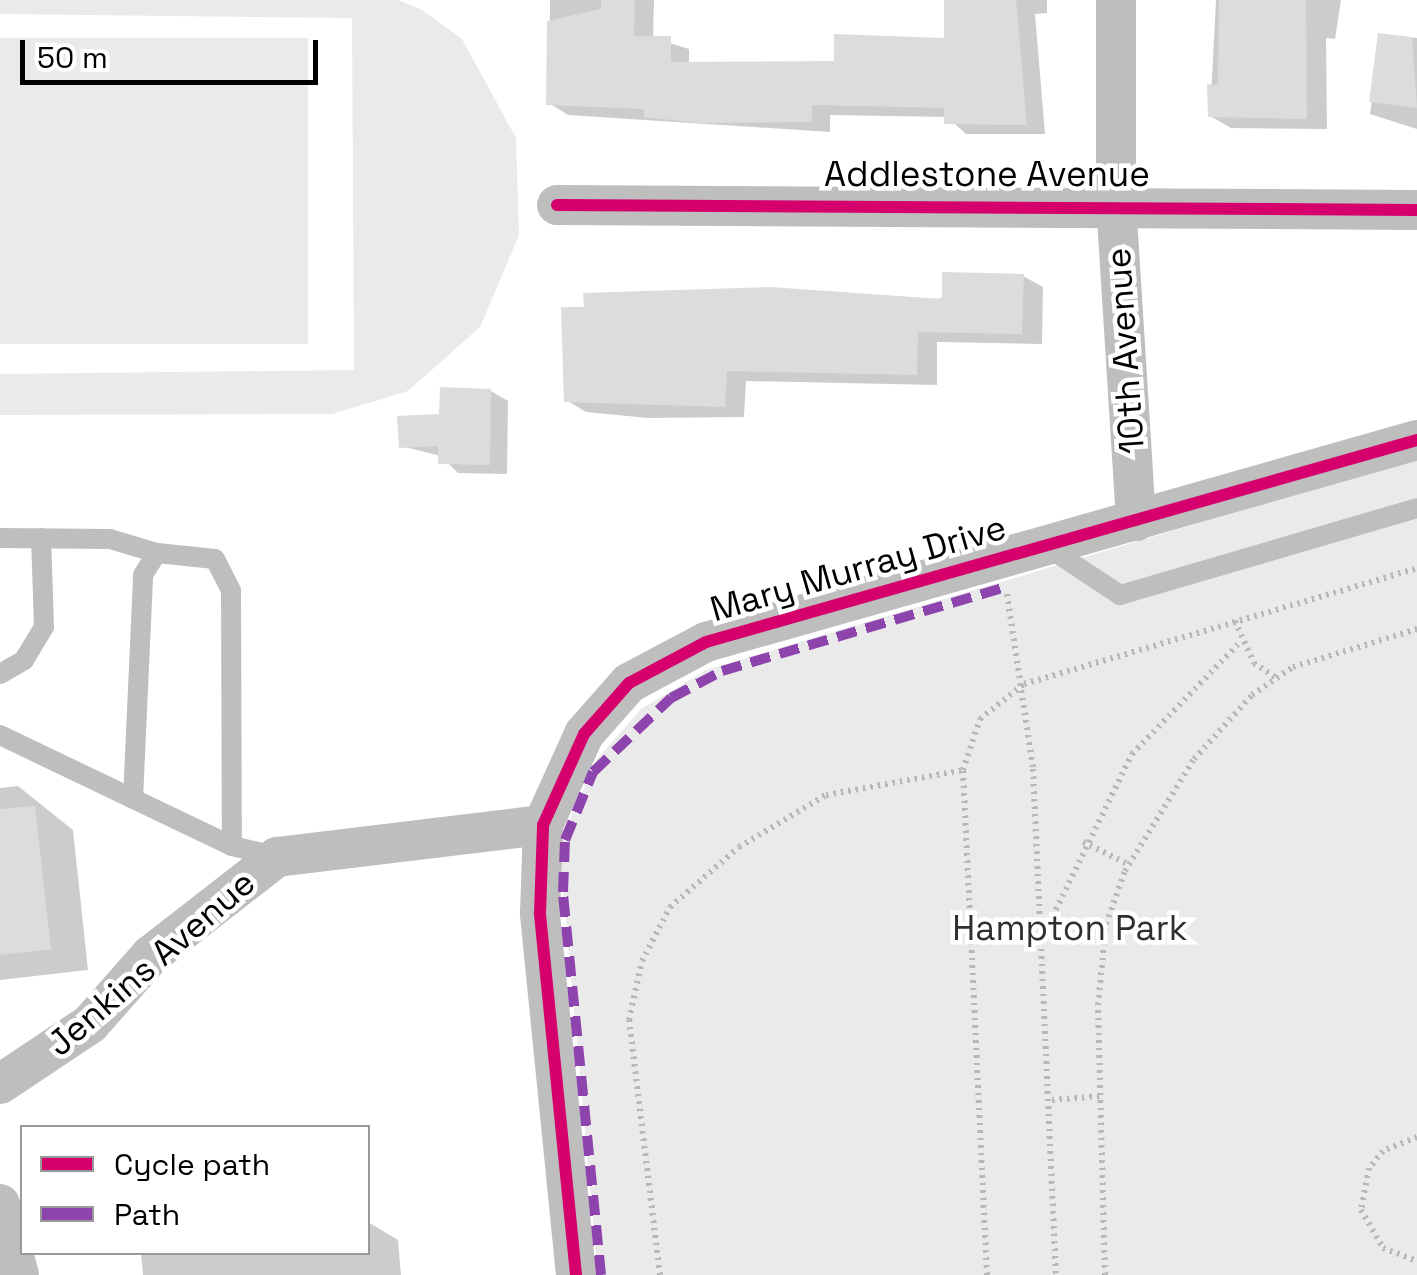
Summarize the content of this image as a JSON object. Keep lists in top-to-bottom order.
{
  "streets": {
    "street": [
      "Addlestone Avenue",
      "10th Avenue",
      "Mary Murray Drive",
      "Jenkins Avenue"
    ]
  },
  "crossings": [
    ["Addlestone Avenue", "10th Avenue"],
    ["10th Avenue", "Mary Murray Drive"],
    ["Mary Murray Drive", "Jenkins Avenue"]
  ],
  "parks": ["Hampton Park"],
  "legend": ["Cycle path", "Path"],
  "scale_bar": "50 m"
}
